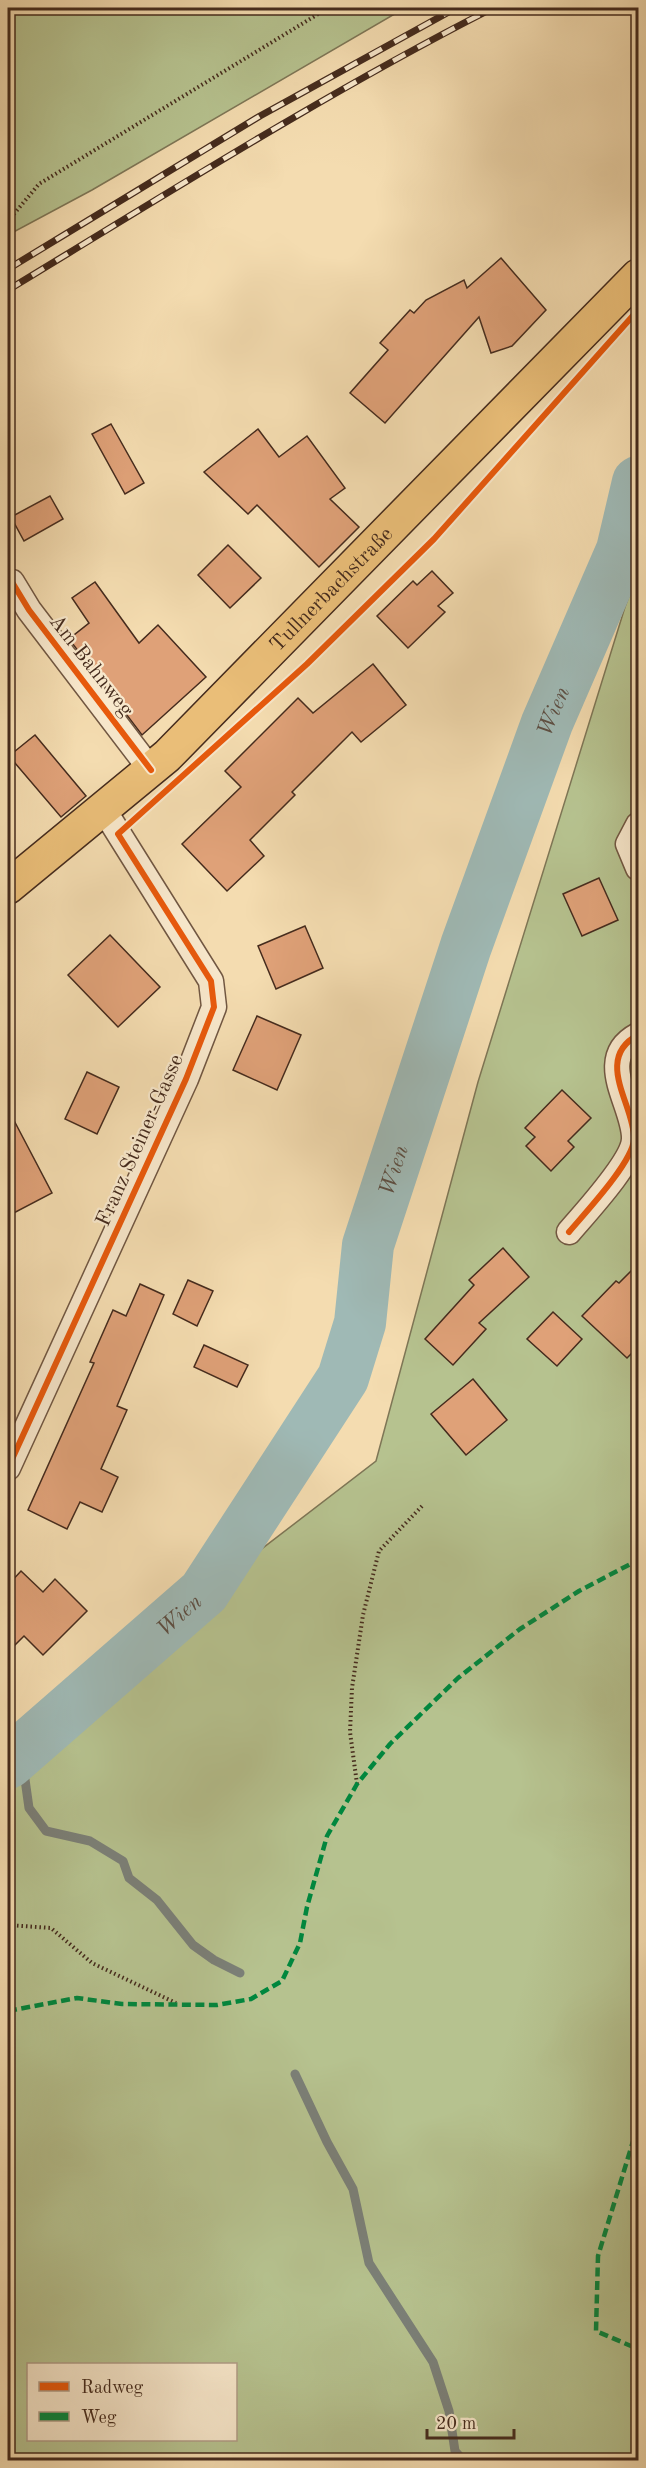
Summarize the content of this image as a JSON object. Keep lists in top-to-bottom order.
{
  "streets": {
    "main road": ["Tullnerbachstraße"],
    "street": ["Am Bahnweg", "Franz Steiner-Gasse"]
  },
  "crossings": [
    ["Tullnerbachstraße", "Am Bahnweg"],
    ["Tullnerbachstraße", "Franz Steiner-Gasse"]
  ],
  "water": ["Wien"],
  "legend": ["Radweg", "Weg"],
  "scale_bar": "20 m"
}
